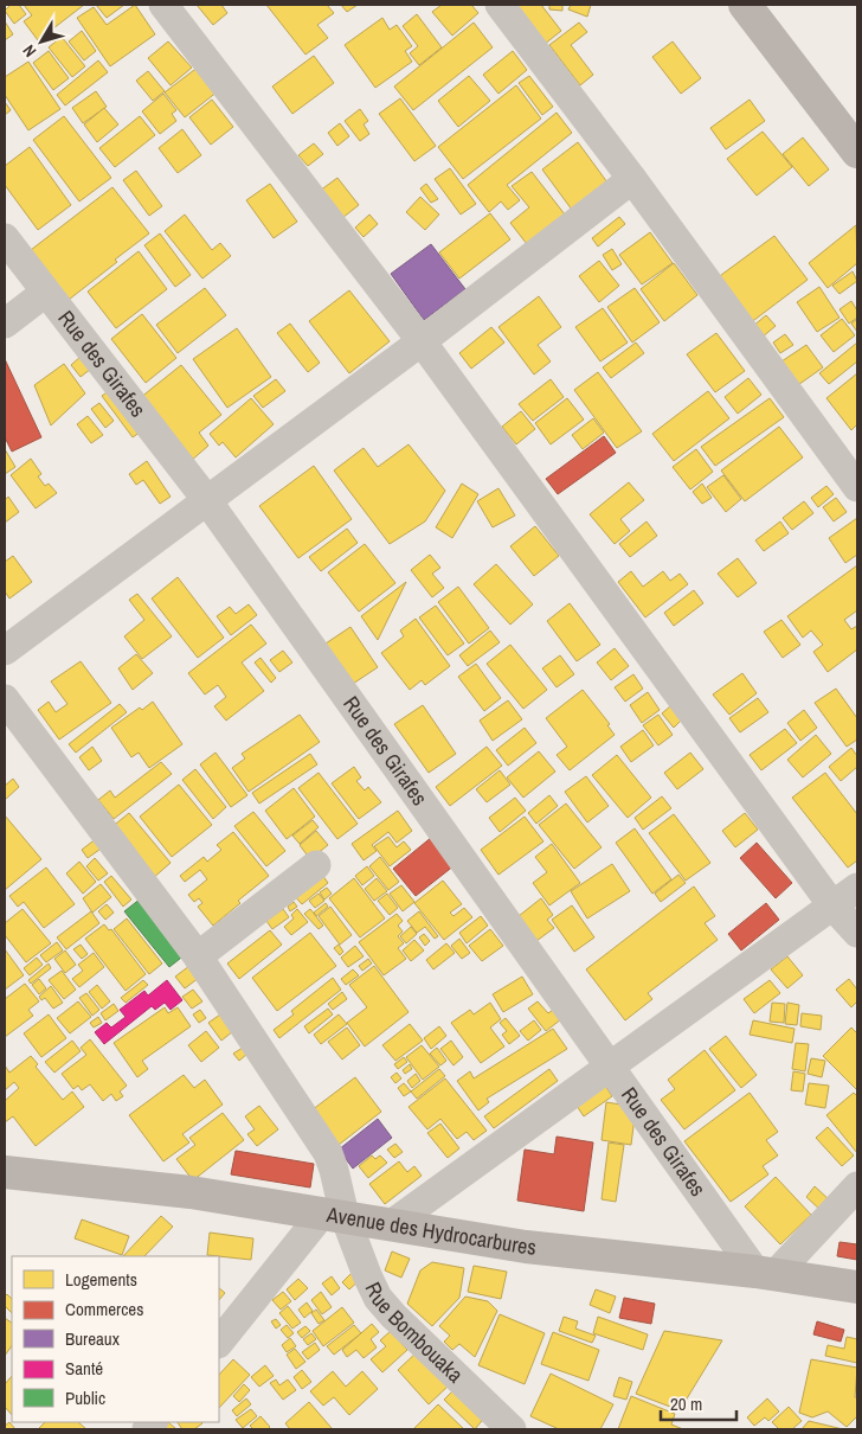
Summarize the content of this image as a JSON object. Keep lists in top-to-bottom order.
{
  "streets": {
    "main road": ["Avenue des Hydrocarbures"],
    "street": ["Rue des Girafes", "Rue Bombouaka"]
  },
  "crossings": [
    ["Rue des Girafes", "Avenue des Hydrocarbures"],
    ["Avenue des Hydrocarbures", "Rue Bombouaka"]
  ],
  "legend": [
    "Logements",
    "Commerces",
    "Bureaux",
    "Santé",
    "Public"
  ],
  "scale_bar": "20 m",
  "north": "bottom left"
}
